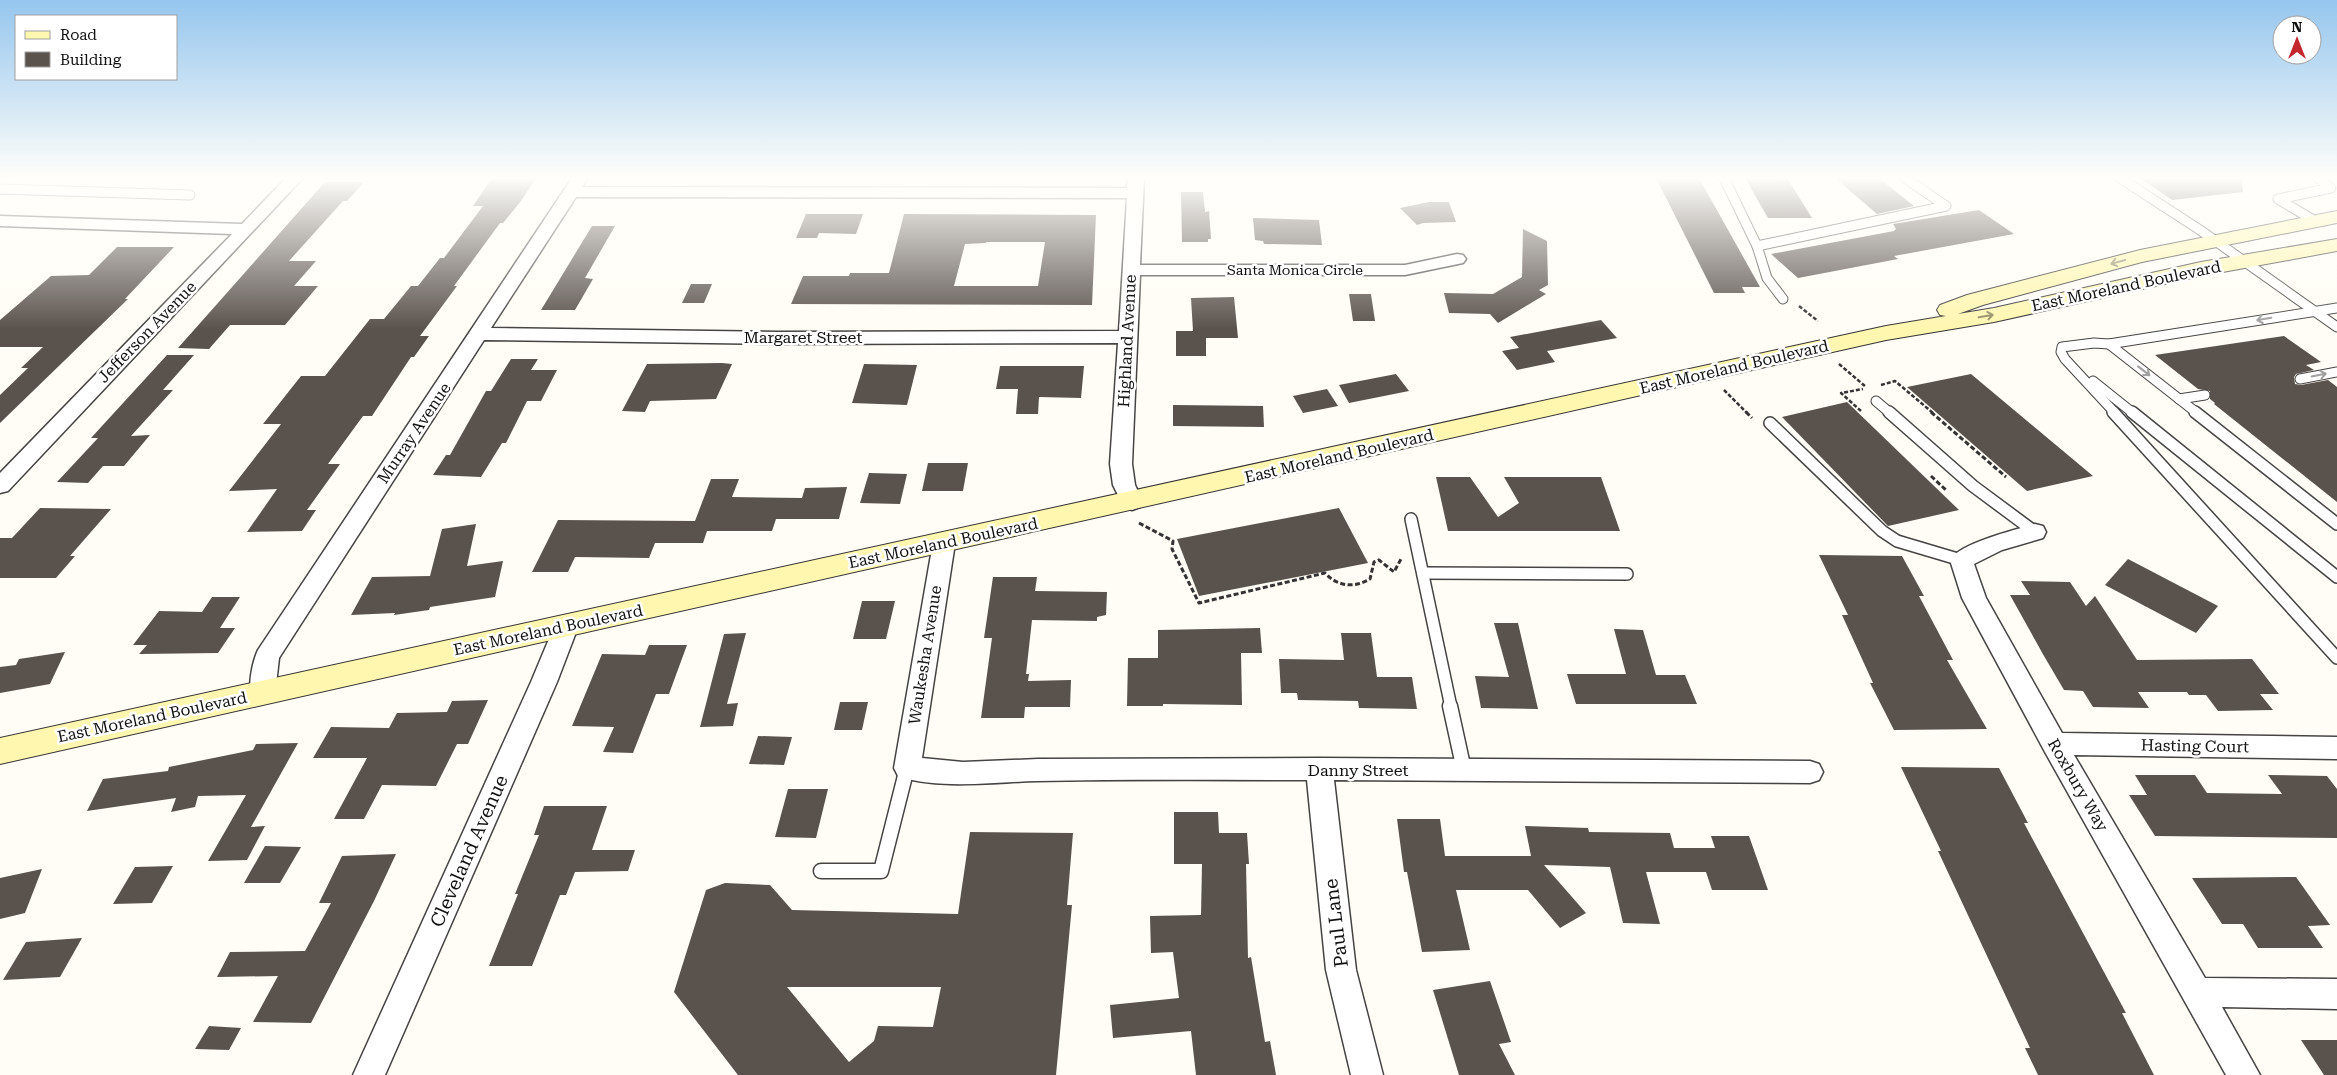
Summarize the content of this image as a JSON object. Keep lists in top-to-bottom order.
{
  "streets": {
    "main road": ["East Moreland Boulevard"],
    "street": [
      "Santa Monica Circle",
      "Jefferson Avenue",
      "Margaret Street",
      "Highland Avenue",
      "Murray Avenue",
      "Waukesha Avenue",
      "Hasting Court",
      "Danny Street",
      "Roxbury Way",
      "Cleveland Avenue",
      "Paul Lane"
    ]
  },
  "crossings": [
    ["Santa Monica Circle", "Highland Avenue"],
    ["East Moreland Boulevard", "Highland Avenue"],
    ["East Moreland Boulevard", "Murray Avenue"],
    ["East Moreland Boulevard", "Waukesha Avenue"],
    ["East Moreland Boulevard", "Cleveland Avenue"],
    ["Margaret Street", "Highland Avenue"],
    ["Margaret Street", "Murray Avenue"],
    ["Waukesha Avenue", "Danny Street"],
    ["Hasting Court", "Roxbury Way"],
    ["Danny Street", "Paul Lane"]
  ],
  "legend": ["Road", "Building"],
  "north": "top"
}
